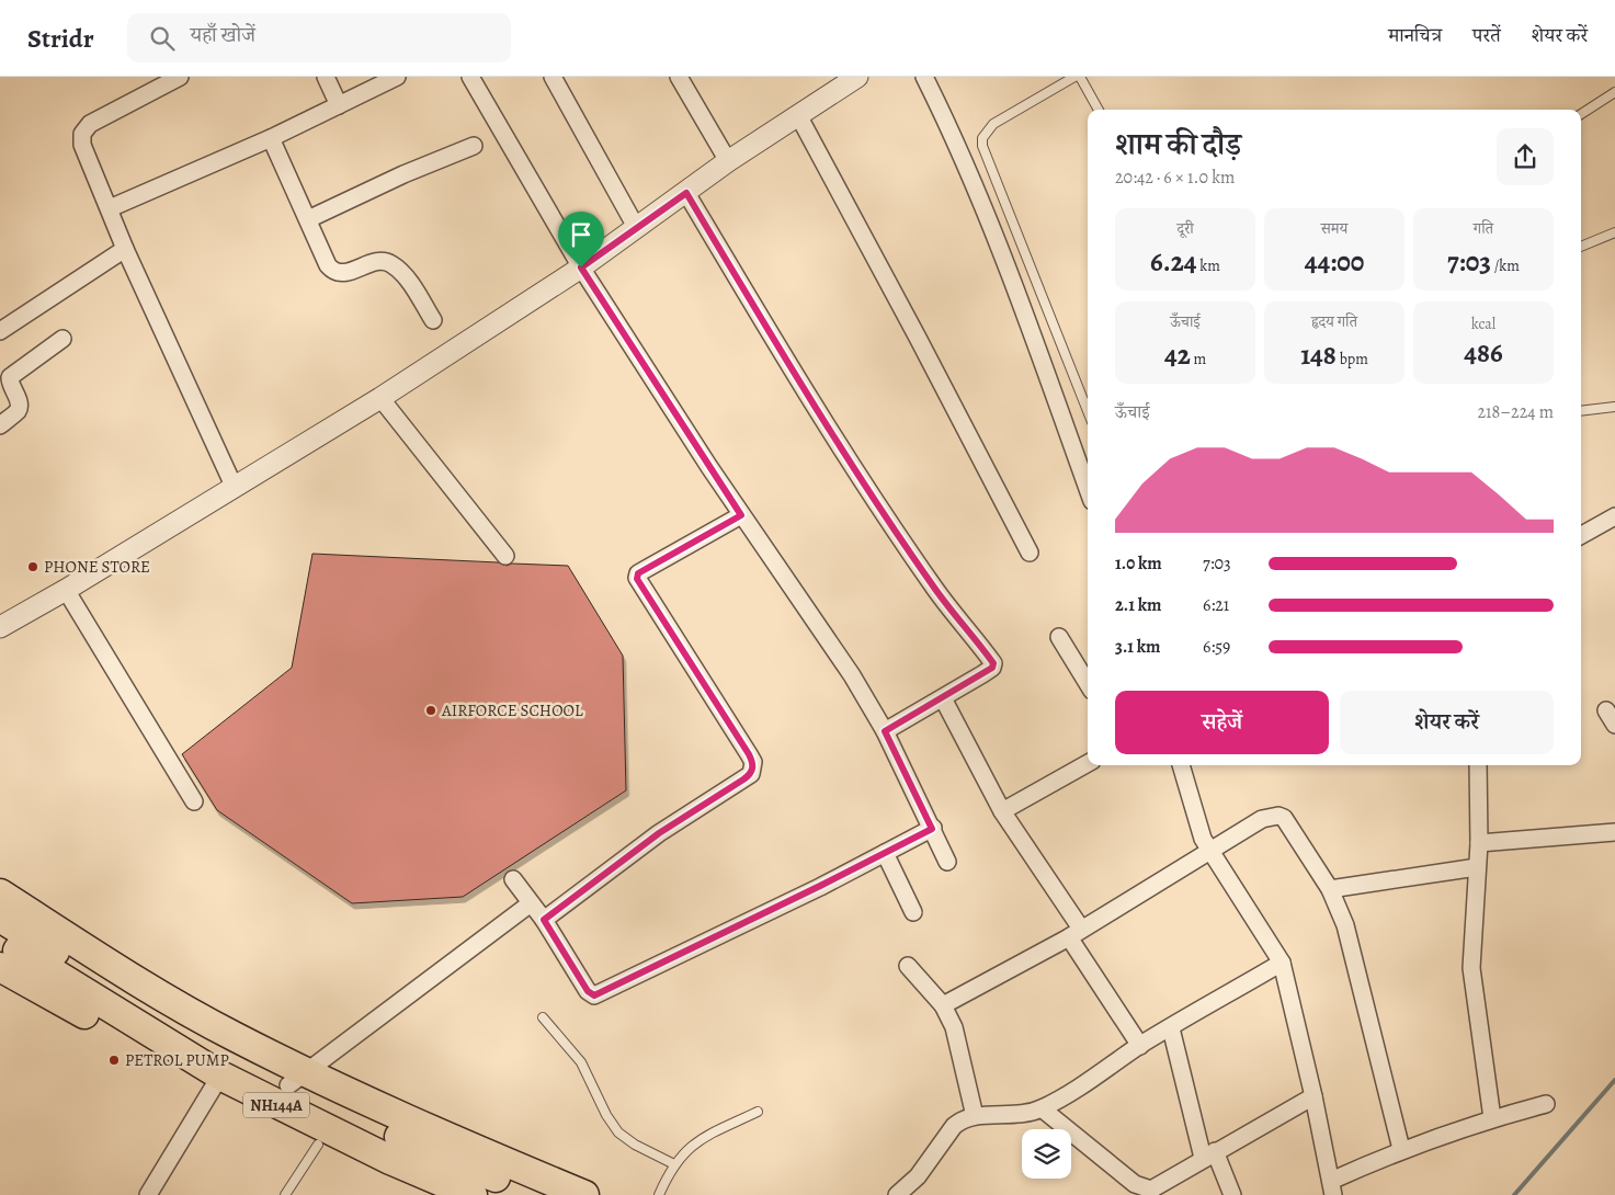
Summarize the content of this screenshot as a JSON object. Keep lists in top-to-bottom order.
{
  "streets": {
    "highway": ["NH144A"]
  },
  "places": ["PHONE STORE", "AIRFORCE SCHOOL", "PETROL PUMP"],
  "page": {
    "header": "Stridr",
    "search": "यहाँ खोजें",
    "nav": ["मानचित्र", "परतें", "शेयर करें"],
    "heading": ["शाम की दौड़", "20:42 · 6 × 1.0 km"],
    "stats": [
      ["दूरी", "6.24 km"],
      ["समय", "44:00"],
      ["गति", "7:03 /km"],
      ["ऊँचाई", "42 m"],
      ["हृदय गति", "148 bpm"],
      ["kcal", "486"]
    ],
    "chart": ["ऊँचाई", "218–224 m"],
    "list": [
      {
        "name": "1.0 km",
        "note": "7:03"
      },
      {
        "name": "2.1 km",
        "note": "6:21"
      },
      {
        "name": "3.1 km",
        "note": "6:59"
      }
    ],
    "buttons": ["सहेजें", "शेयर करें"]
  }
}
